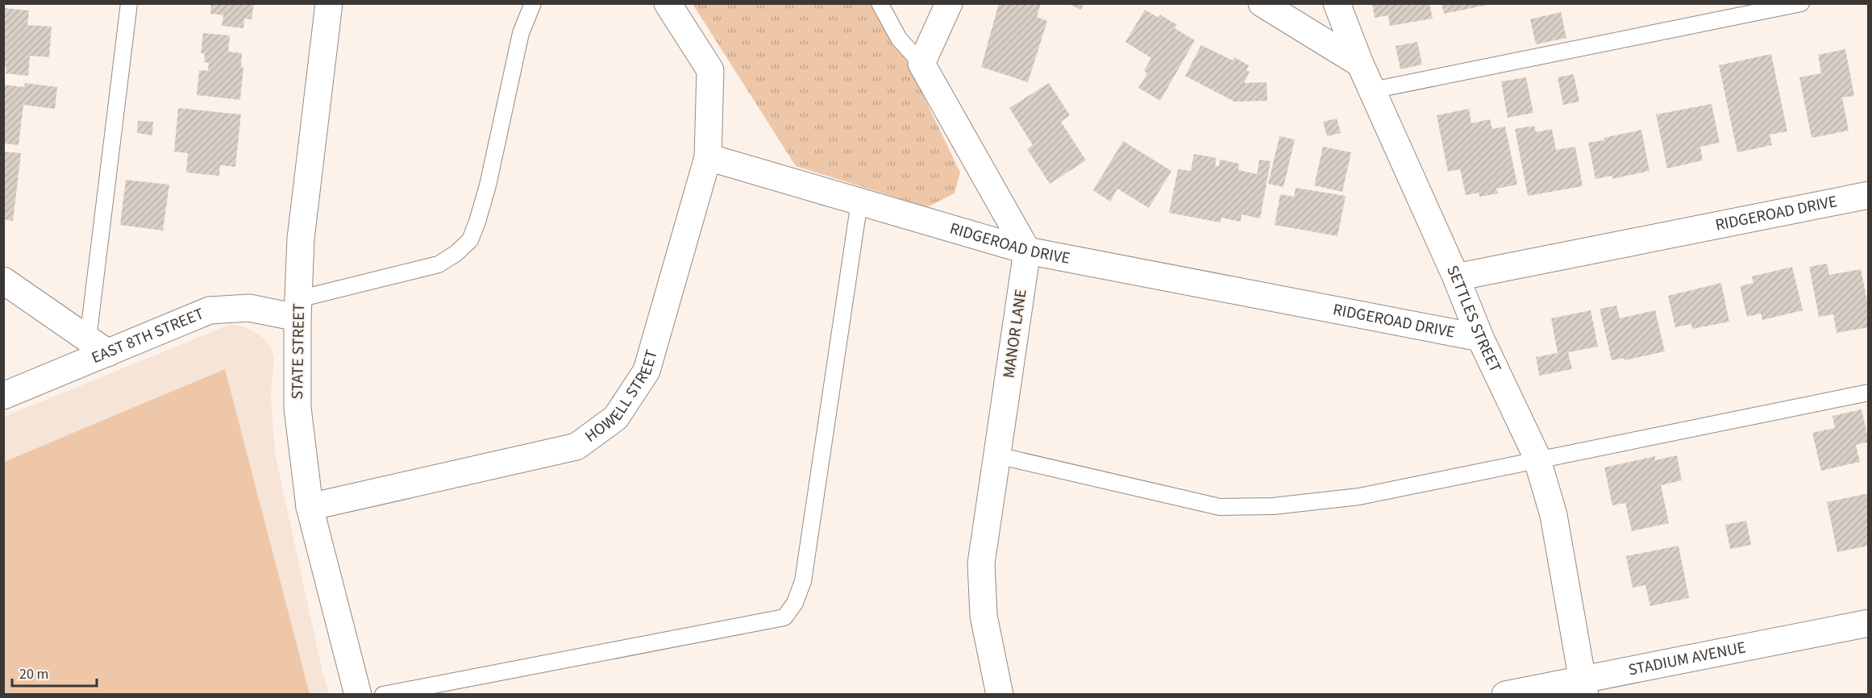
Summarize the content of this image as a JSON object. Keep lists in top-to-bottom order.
{
  "streets": {
    "street": [
      "RIDGEROAD DRIVE",
      "SETTLES STREET",
      "MANOR LANE",
      "EAST 8TH STREET",
      "STATE STREET",
      "HOWELL STREET",
      "STADIUM AVENUE"
    ]
  },
  "crossings": [
    ["RIDGEROAD DRIVE", "SETTLES STREET"],
    ["RIDGEROAD DRIVE", "MANOR LANE"],
    ["RIDGEROAD DRIVE", "HOWELL STREET"],
    ["SETTLES STREET", "STADIUM AVENUE"],
    ["EAST 8TH STREET", "STATE STREET"],
    ["STATE STREET", "HOWELL STREET"]
  ],
  "scale_bar": "20 m"
}
